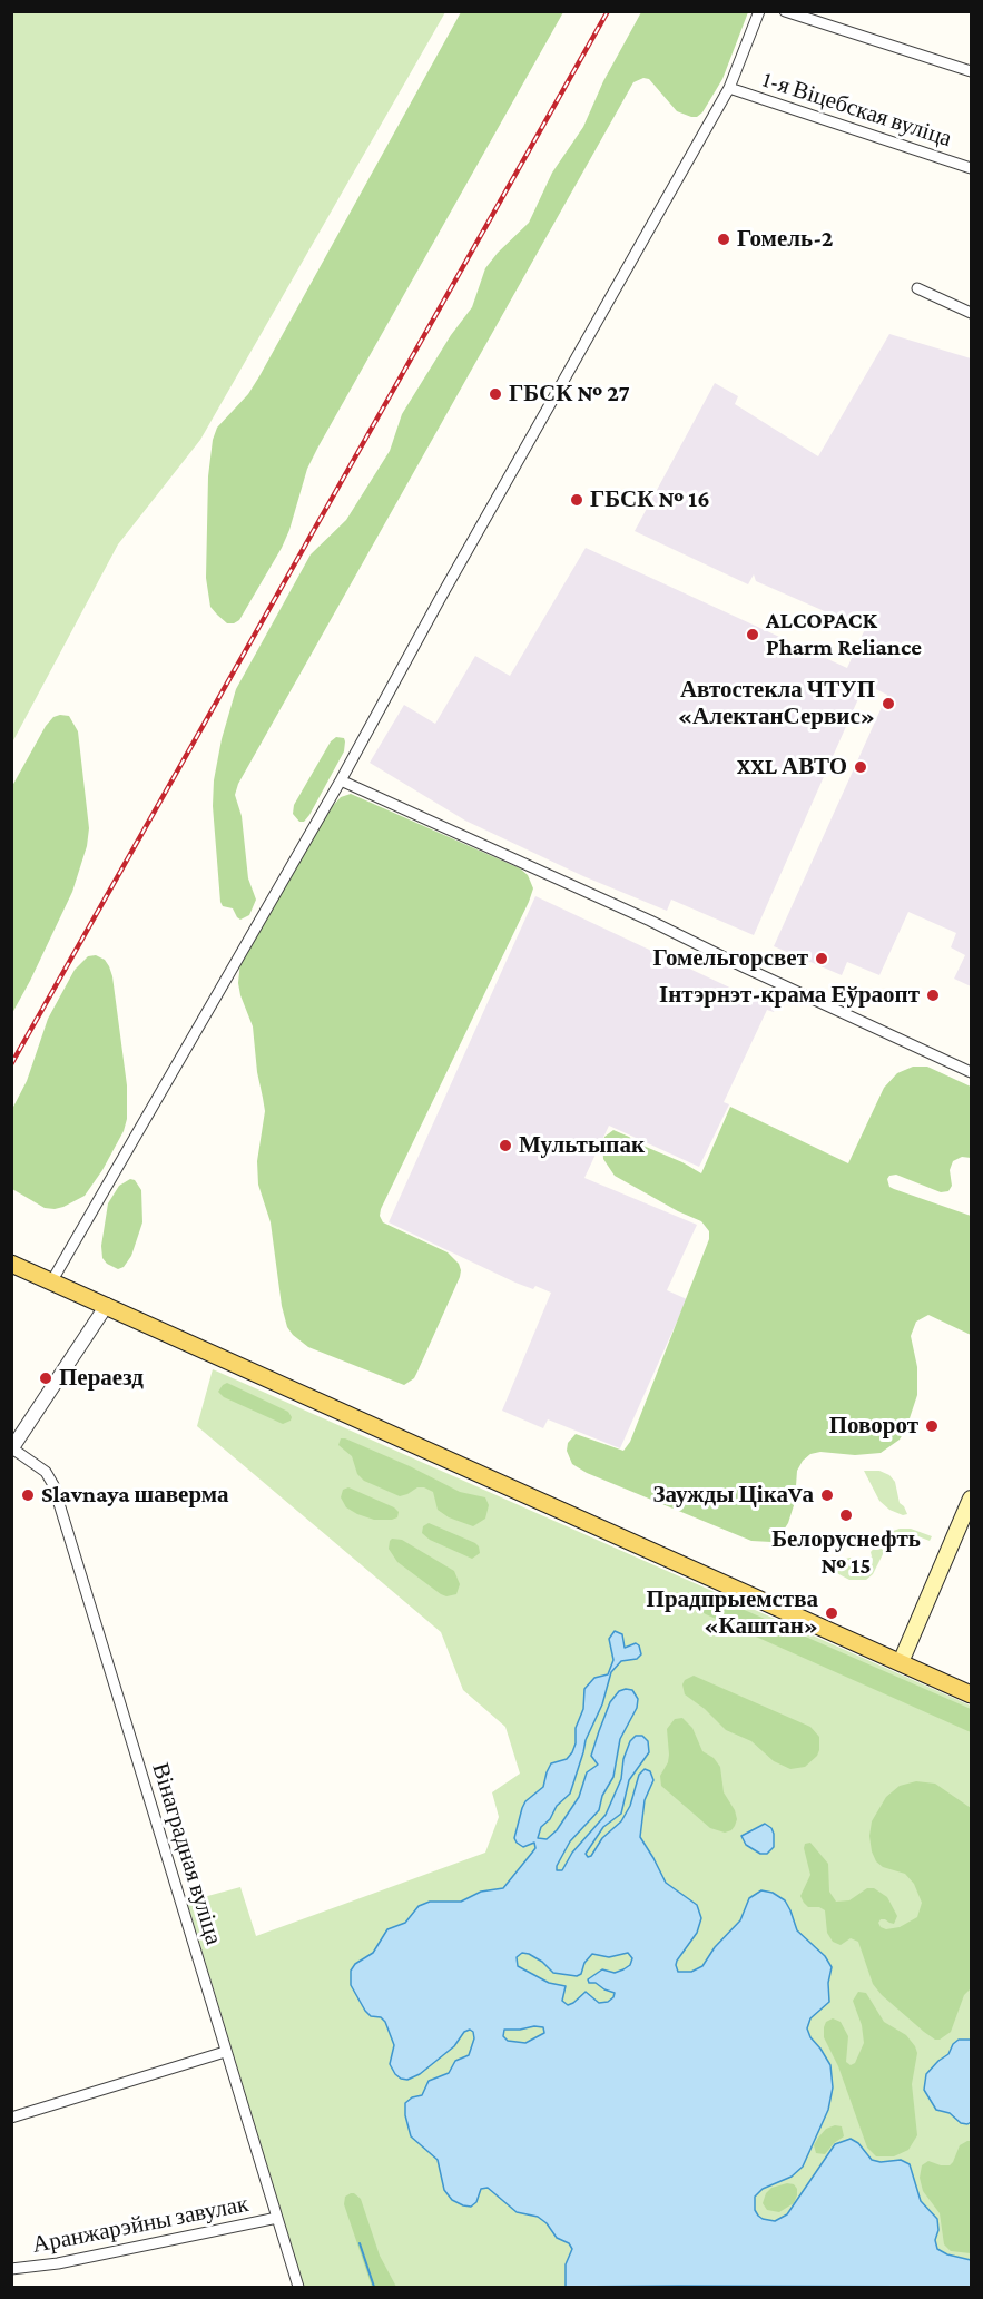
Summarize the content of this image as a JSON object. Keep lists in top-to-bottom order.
{
  "streets": {
    "street": ["1-я Віцебская вуліца", "Вінаградная вуліца", "Аранжарэйны завулак"]
  },
  "crossings": [
    ["Вінаградная вуліца", "Аранжарэйны завулак"]
  ],
  "places": [
    "Гомель-2",
    "ГБСК № 27",
    "ГБСК № 16",
    "ALCOPACK Pharm Reliance",
    "Автостекла ЧТУП «АлектанСервис»",
    "XXL АВТО",
    "Гомельгорсвет",
    "Інтэрнэт-крама Еўраопт",
    "Мультыпак",
    "Пераезд",
    "Поворот",
    "Slavnaya шаверма",
    "Заужды ЦікаVа",
    "Белоруснефть № 15",
    "Прадпрыемства «Каштан»"
  ]
}
